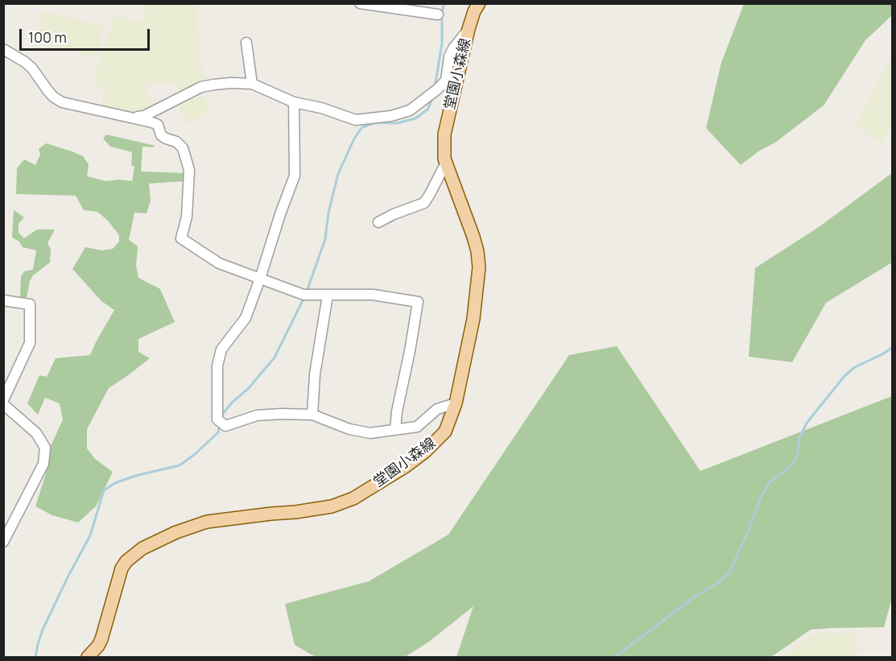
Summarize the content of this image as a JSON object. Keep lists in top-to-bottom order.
{
  "streets": {
    "main road": ["堂園小森線"]
  },
  "scale_bar": "100 m"
}
